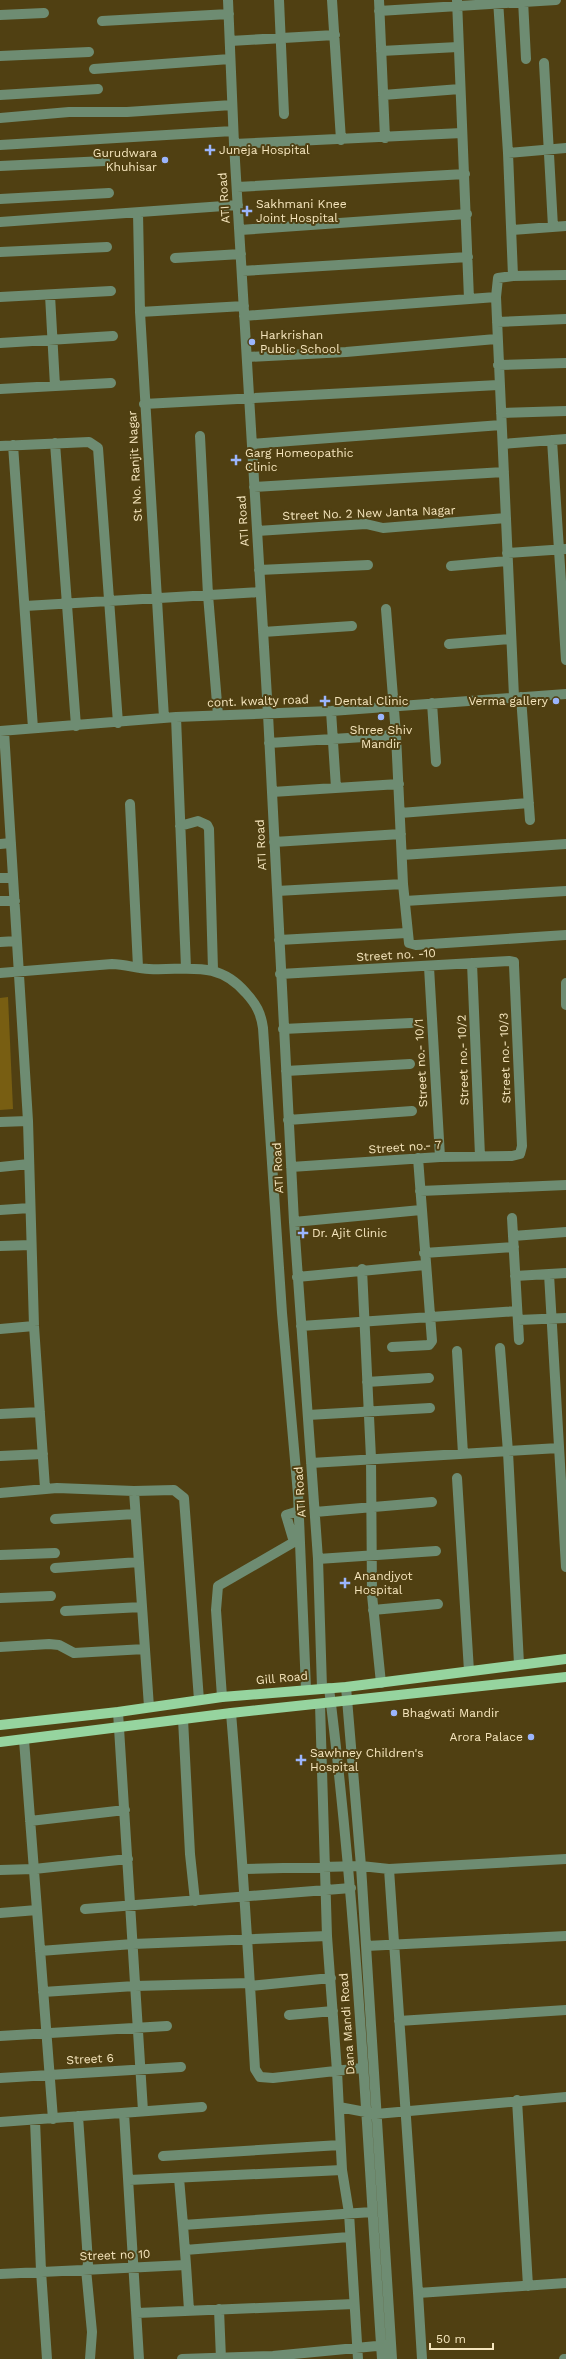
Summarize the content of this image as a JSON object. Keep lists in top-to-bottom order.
{
  "streets": {
    "main road": ["Gill Road"],
    "street": [
      "ATI Road",
      "St No. Ranjit Nagar",
      "Street No. 2 New Janta Nagar",
      "cont. kwalty road",
      "Street no. -10",
      "Street no.- 10/3",
      "Street no.- 10/2",
      "Street no.- 10/1",
      "Street no.- 7",
      "Dana Mandi Road",
      "Street 6",
      "Street no 10"
    ]
  },
  "crossings": [
    ["ATI Road", "Street No. 2 New Janta Nagar"],
    ["ATI Road", "cont. kwalty road"],
    ["ATI Road", "Street no. -10"],
    ["ATI Road", "Street no.- 7"],
    ["ATI Road", "Gill Road"],
    ["ATI Road", "Dana Mandi Road"],
    ["St No. Ranjit Nagar", "cont. kwalty road"],
    ["Street no. -10", "Street no.- 10/3"],
    ["Street no. -10", "Street no.- 10/2"],
    ["Street no. -10", "Street no.- 10/1"],
    ["Street no.- 10/3", "Street no.- 7"],
    ["Street no.- 10/2", "Street no.- 7"],
    ["Street no.- 10/1", "Street no.- 7"],
    ["Gill Road", "Dana Mandi Road"]
  ],
  "places": {
    "health": [
      "Juneja Hospital",
      "Sakhmani Knee Joint Hospital",
      "Garg Homeopathic Clinic",
      "Dental Clinic",
      "Dr. Ajit Clinic",
      "Anandjyot Hospital",
      "Sawhney Children's Hospital"
    ],
    "other": [
      "Gurudwara Khuhisar",
      "Harkrishan Public School",
      "Verma gallery",
      "Shree Shiv Mandir",
      "Bhagwati Mandir",
      "Arora Palace"
    ]
  },
  "scale_bar": "50 m"
}
